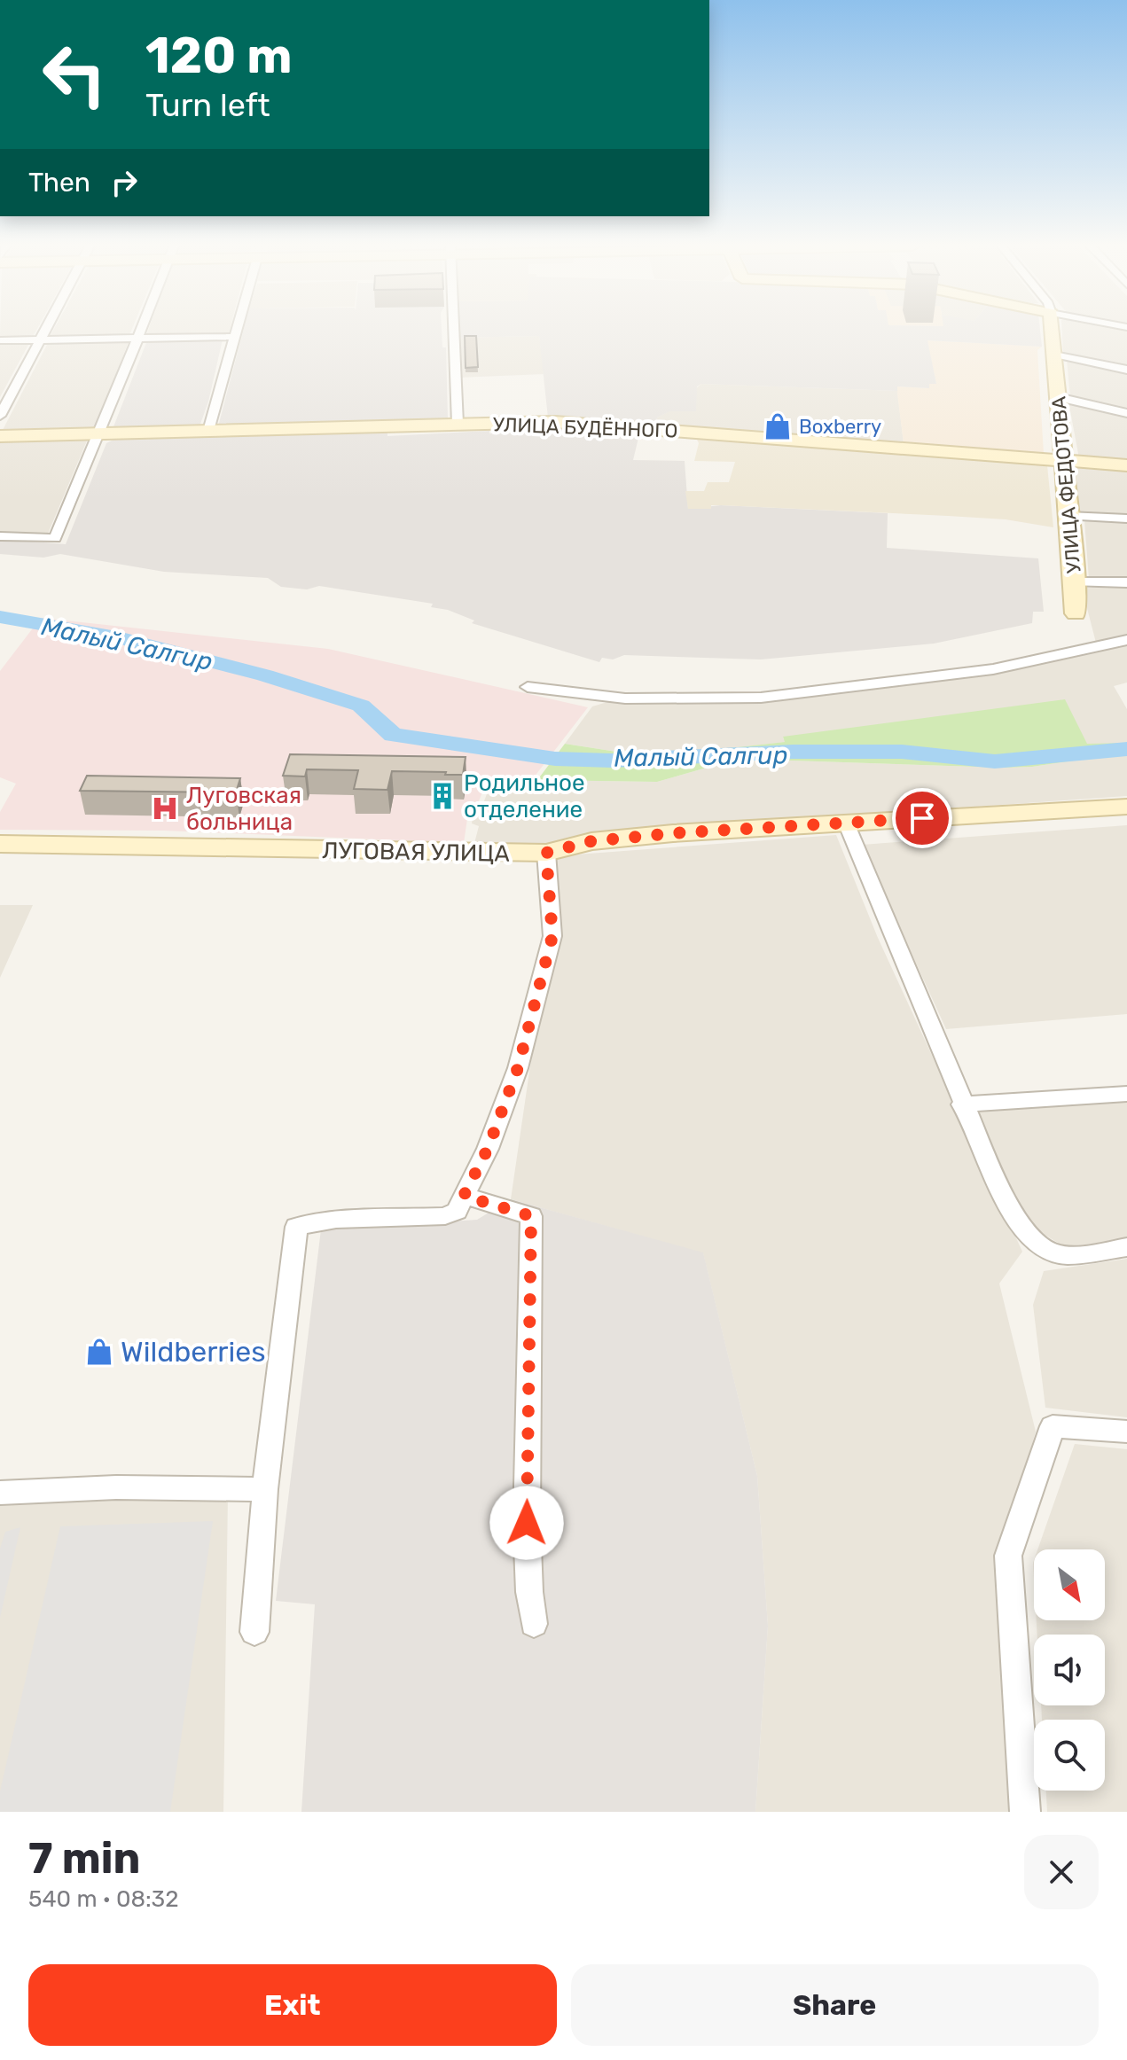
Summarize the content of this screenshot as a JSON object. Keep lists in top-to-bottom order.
{
  "streets": {
    "street": ["УЛИЦА БУДЁННОГО", "УЛИЦА ФЕДОТОВА", "ЛУГОВАЯ УЛИЦА"]
  },
  "crossings": [
    ["УЛИЦА БУДЁННОГО", "УЛИЦА ФЕДОТОВА"]
  ],
  "water": ["Малый Салгир"],
  "places": {
    "shop": ["Boxberry", "Wildberries"],
    "building": ["Родильное отделение"],
    "hospital": ["Луговская больница"]
  },
  "north": "bottom right",
  "page": {
    "turn": ["120 m", "Turn left"],
    "then": "Then",
    "heading": ["7 min", "540 m · 08:32"],
    "buttons": ["Exit", "Share"]
  }
}
